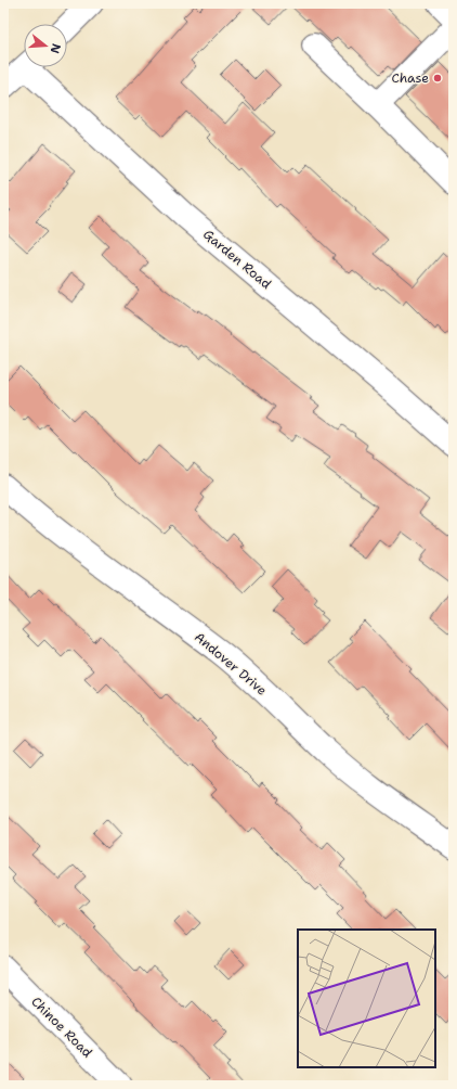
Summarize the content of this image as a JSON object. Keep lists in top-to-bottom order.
{
  "streets": {
    "street": ["Garden Road", "Andover Drive", "Chinoe Road"]
  },
  "places": ["Chase"],
  "north": "right"
}
